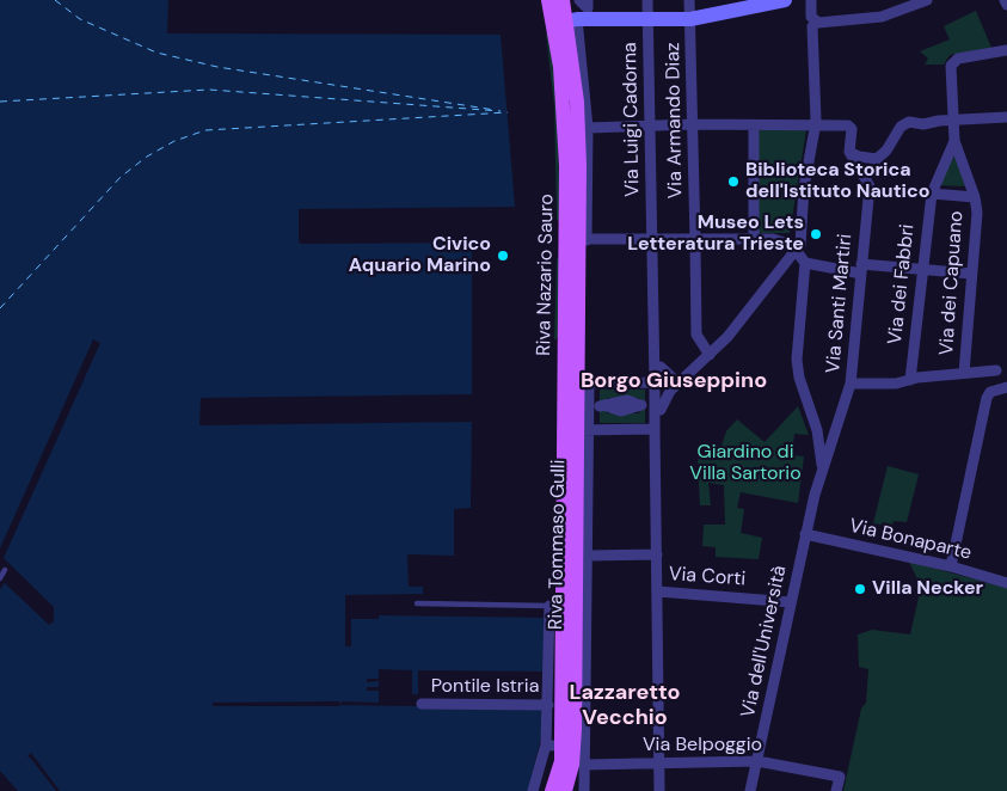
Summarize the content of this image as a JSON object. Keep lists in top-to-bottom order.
{
  "streets": {
    "main road": ["Riva Nazario Sauro", "Riva Tommaso Gulli"],
    "street": [
      "Via Luigi Cadorna",
      "Via Armando Diaz",
      "Via dei Capuano",
      "Via dei Fabbri",
      "Via Santi Martiri",
      "Via Bonaparte",
      "Via Corti",
      "Via dell'Università",
      "Pontile Istria",
      "Via Belpoggio"
    ]
  },
  "crossings": [
    ["Via Luigi Cadorna", "Via Corti"],
    ["Via Luigi Cadorna", "Via Belpoggio"],
    ["Riva Nazario Sauro", "Riva Tommaso Gulli"],
    ["Via dei Capuano", "Via dei Fabbri"],
    ["Via Santi Martiri", "Via dell'Università"],
    ["Via Bonaparte", "Via dell'Università"],
    ["Via Corti", "Via dell'Università"],
    ["Via dell'Università", "Via Belpoggio"]
  ],
  "districts": ["Borgo Giuseppino", "Lazzaretto Vecchio"],
  "parks": ["Giardino di Villa Sartorio"],
  "places": [
    "Biblioteca Storica dell'Istituto Nautico",
    "Museo Lets Letteratura Trieste",
    "Civico Aquario Marino",
    "Villa Necker"
  ]
}
